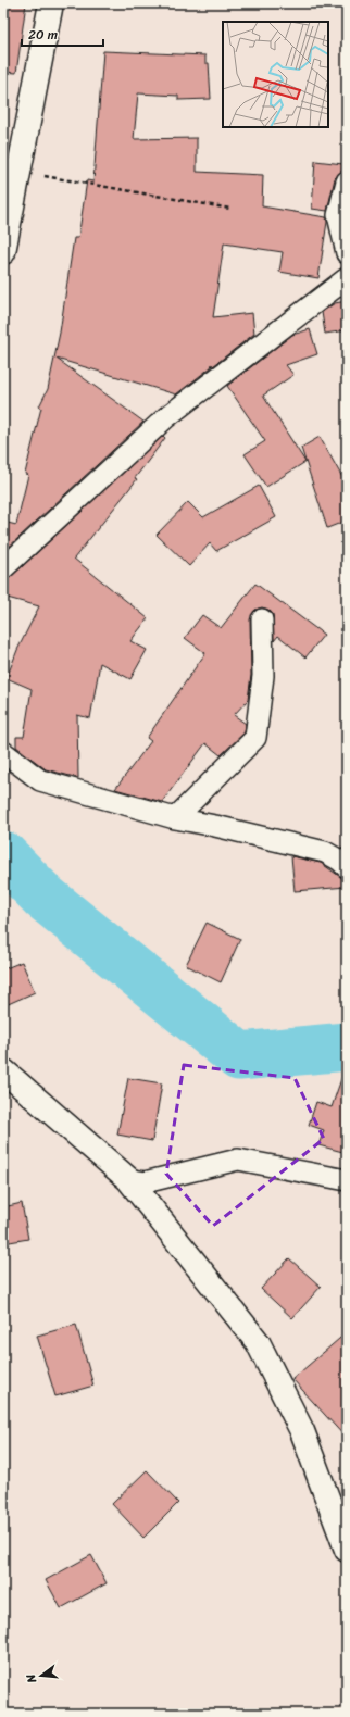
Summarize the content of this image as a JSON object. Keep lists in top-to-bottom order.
{
  "scale_bar": "20 m",
  "north": "left"
}
